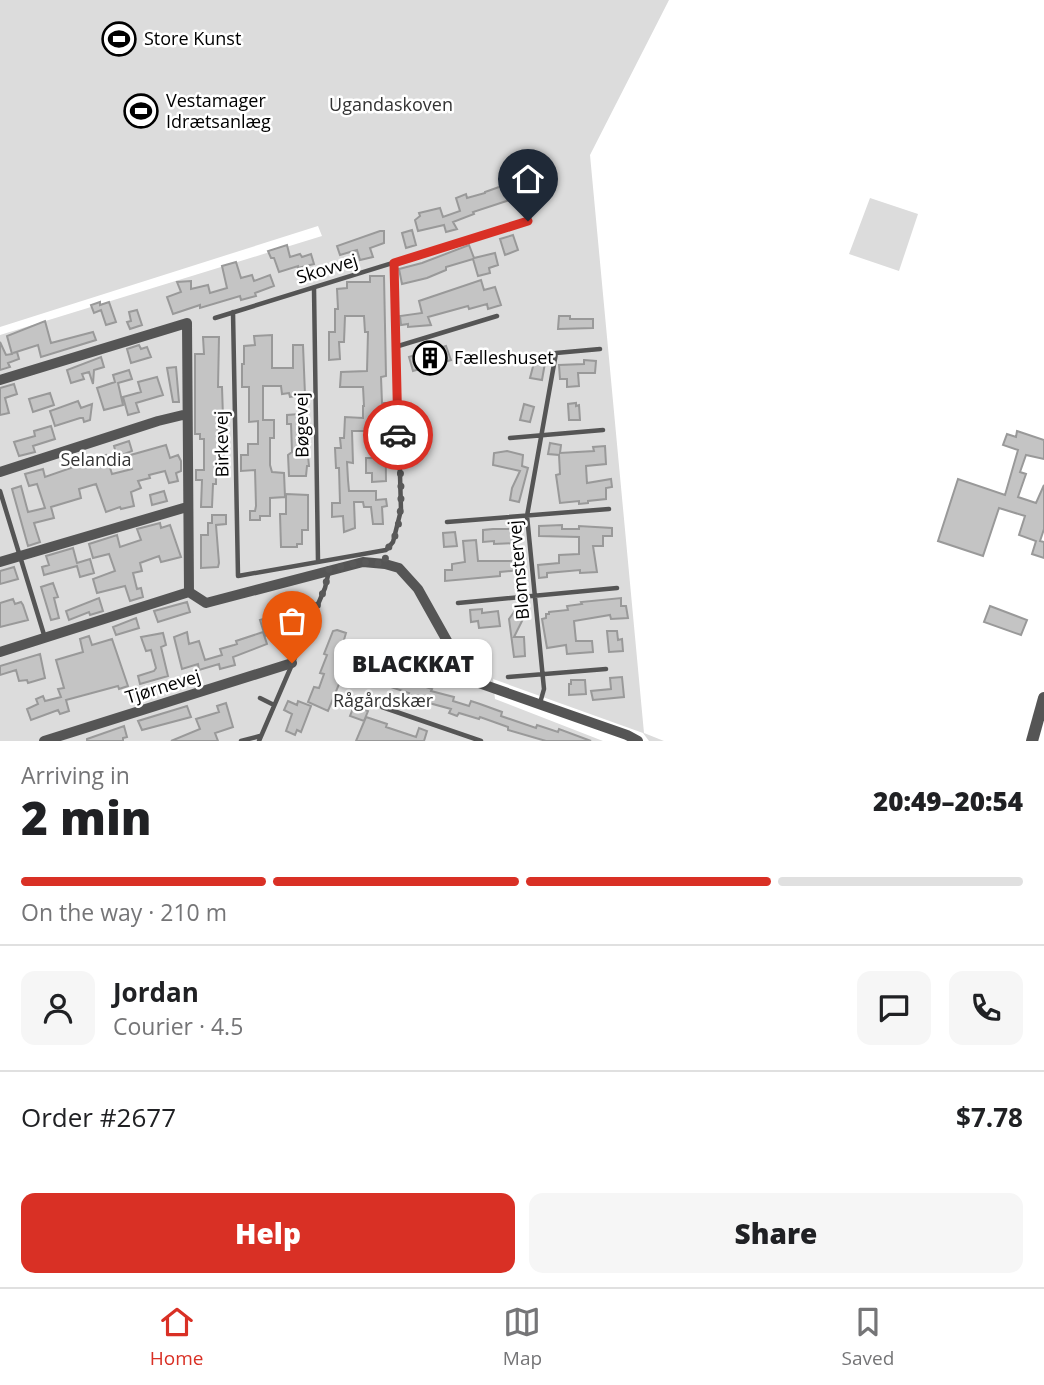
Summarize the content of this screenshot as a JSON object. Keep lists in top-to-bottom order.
{
  "streets": {
    "street": ["Tjørnevej"],
    "lane": [
      "Skovvej",
      "Bøgevej",
      "Birkevej",
      "Blomstervej"
    ]
  },
  "crossings": [
    ["Skovvej", "Bøgevej"],
    ["Skovvej", "Birkevej"],
    ["Bøgevej", "Birkevej"]
  ],
  "parks": ["Ugandaskoven", "Selandia", "Rågårdskær"],
  "places": {
    "sports": ["Store Kunst", "Vestamager Idrætsanlæg"],
    "building": ["Fælleshuset"],
    "other": ["BLACKKAT"]
  },
  "page": {
    "bubble": "BLACKKAT",
    "heading": ["2 min", "Arriving in", "20:49–20:54"],
    "panel": [
      "Jordan",
      "Courier · 4.5",
      "Order #2677",
      "$7.78"
    ],
    "bar": "On the way · 210 m",
    "buttons": ["Help", "Share"],
    "tabs": ["Home", "Map", "Saved"]
  }
}
